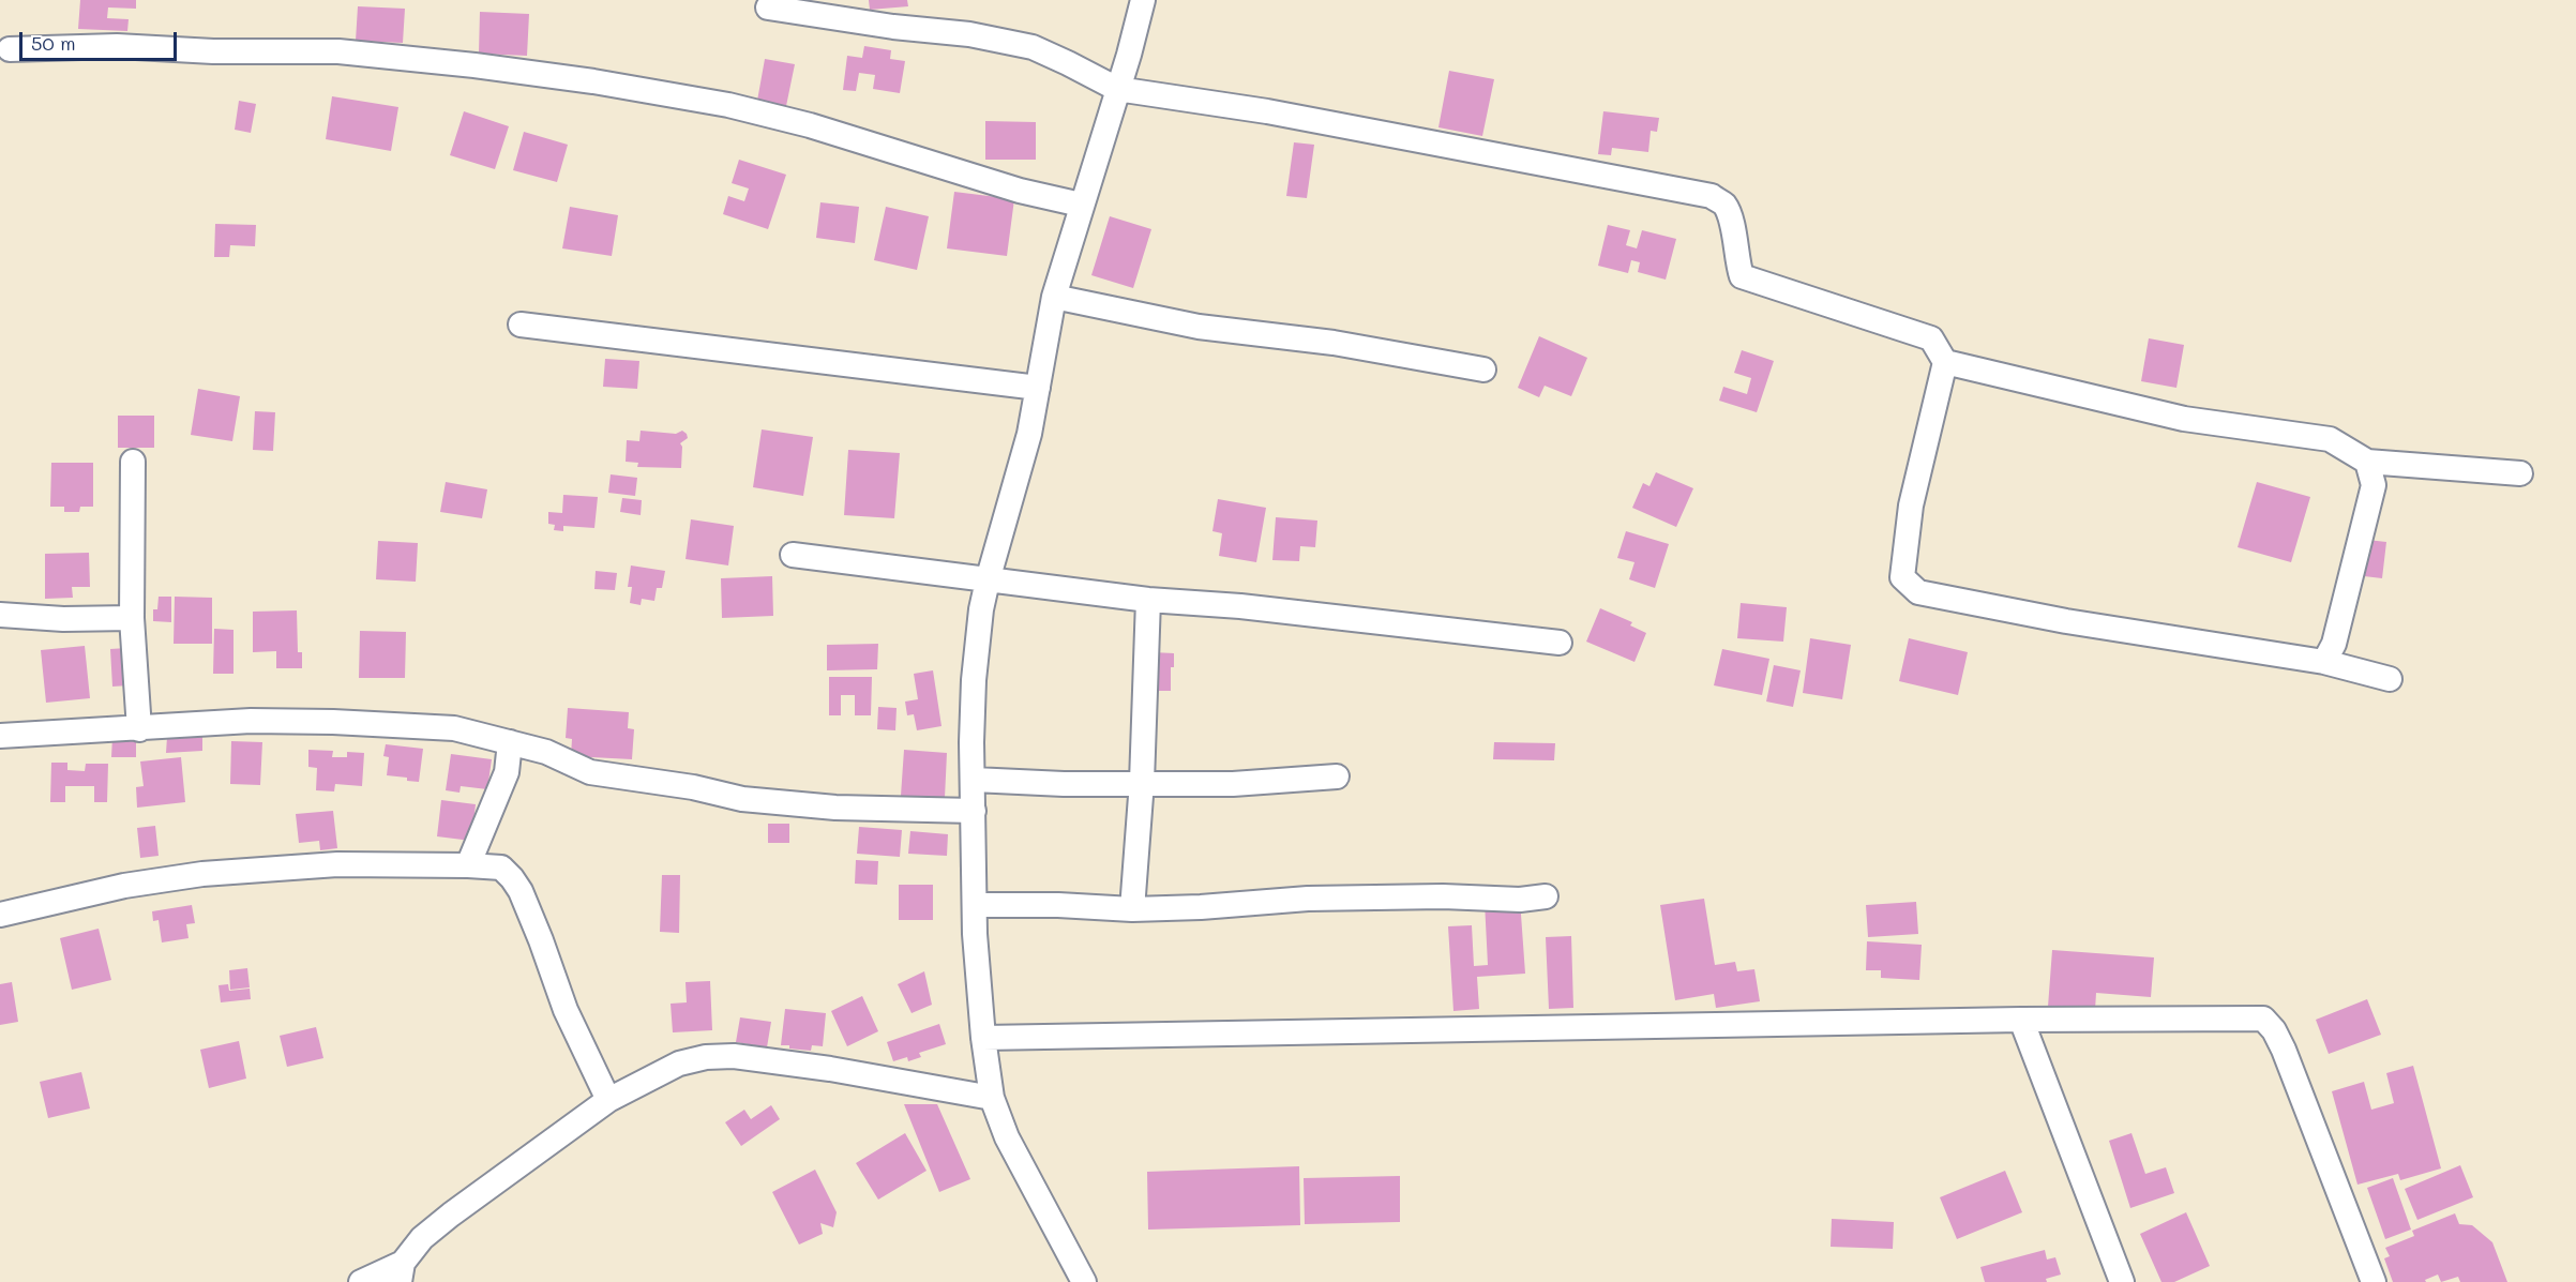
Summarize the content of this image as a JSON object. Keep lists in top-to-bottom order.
{
  "scale_bar": "50 m"
}
